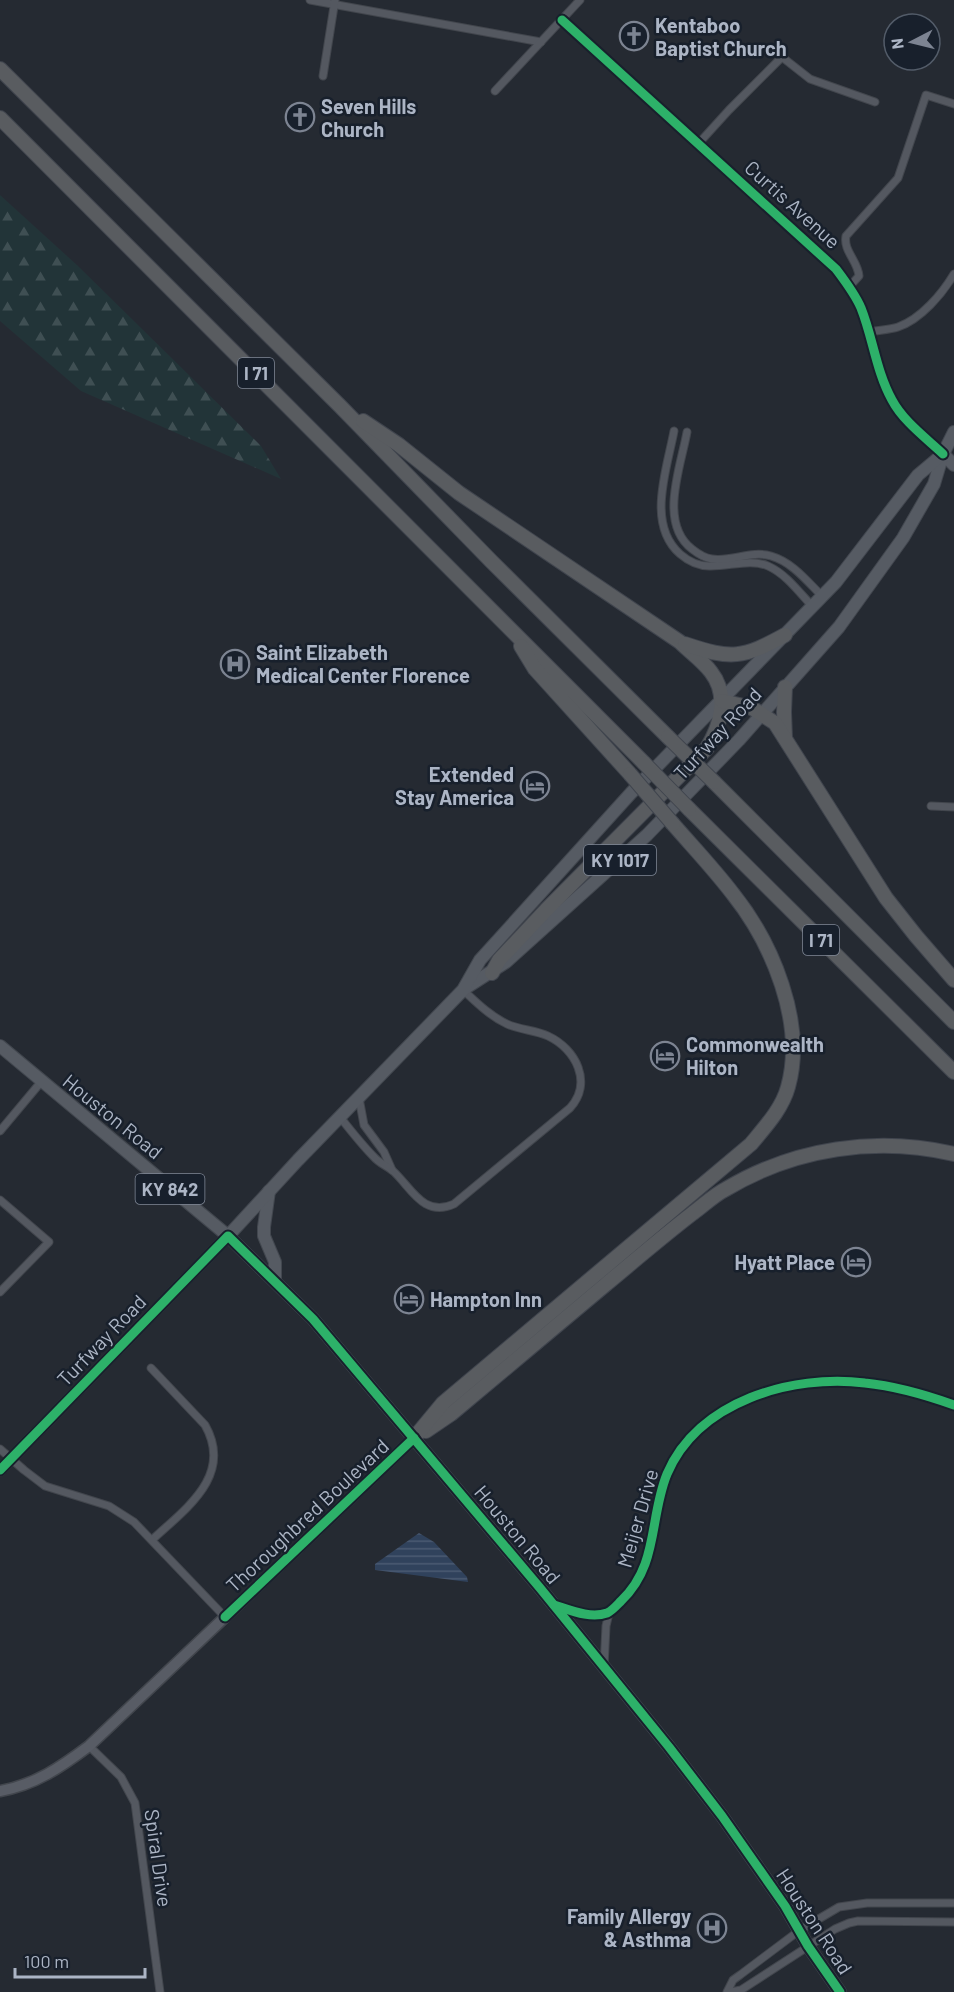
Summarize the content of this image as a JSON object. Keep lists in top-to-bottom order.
{
  "streets": {
    "highway": ["I 71"],
    "main road": [
      "Turfway Road",
      "KY 1017",
      "Houston Road",
      "KY 842",
      "Thoroughbred Boulevard"
    ],
    "street": ["Curtis Avenue", "Meijer Drive", "Spiral Drive"]
  },
  "crossings": [
    ["Curtis Avenue", "Turfway Road"],
    ["Turfway Road", "Houston Road"],
    ["Houston Road", "Thoroughbred Boulevard"],
    ["Thoroughbred Boulevard", "Spiral Drive"]
  ],
  "places": {
    "church": ["Kentaboo Baptist Church", "Seven Hills Church"],
    "hospital": ["Saint Elizabeth Medical Center Florence", "Family Allergy & Asthma"],
    "hotel": [
      "Extended Stay America",
      "Commonwealth Hilton",
      "Hyatt Place",
      "Hampton Inn"
    ]
  },
  "scale_bar": "100 m",
  "north": "left"
}
